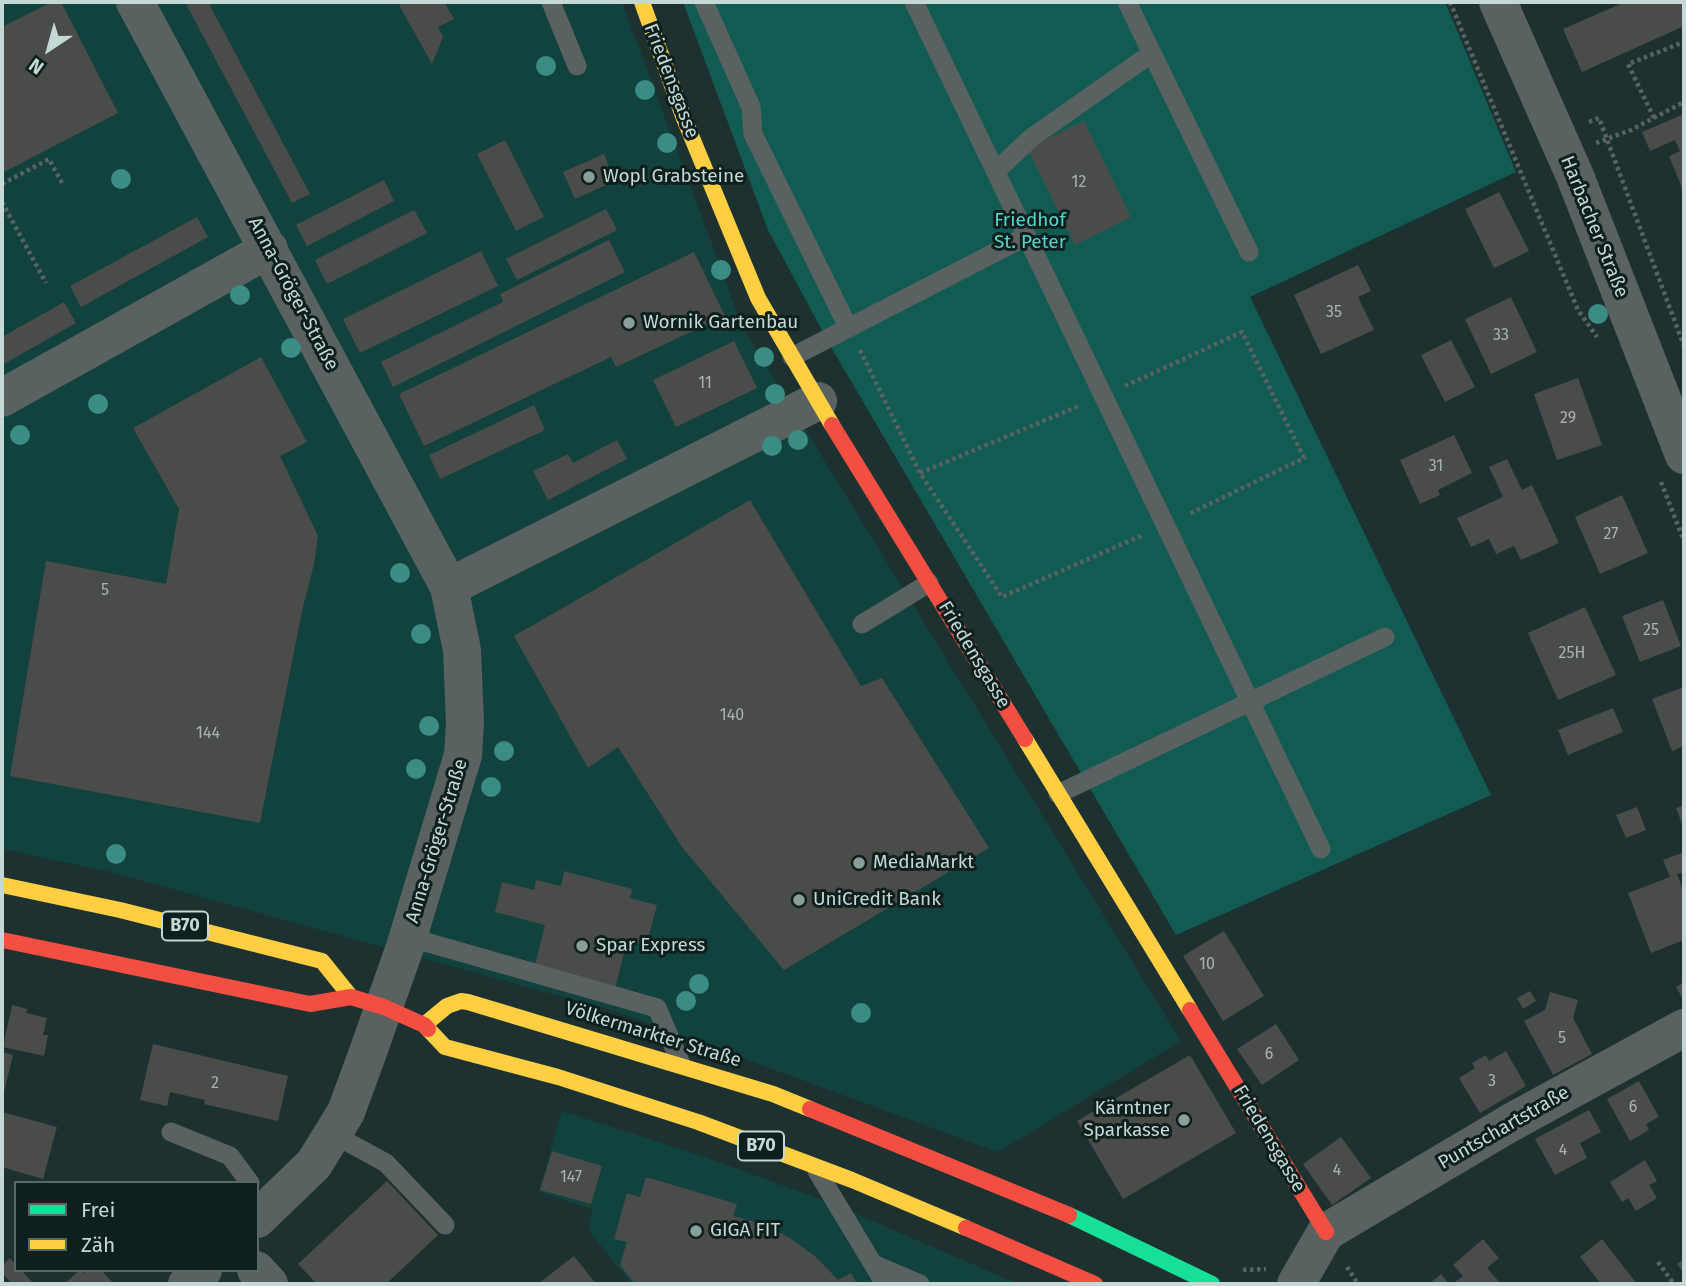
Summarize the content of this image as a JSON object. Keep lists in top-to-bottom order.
{
  "streets": {
    "main road": ["Friedensgasse", "B70", "Völkermarkter Straße"],
    "street": ["Harbacher Straße", "Anna-Gröger-Straße", "Puntschartstraße"]
  },
  "crossings": [
    ["Friedensgasse", "Puntschartstraße"],
    ["Anna-Gröger-Straße", "B70"],
    ["B70", "Völkermarkter Straße"]
  ],
  "parks": ["Friedhof St. Peter"],
  "places": [
    "Wopl Grabsteine",
    "Wornik Gartenbau",
    "MediaMarkt",
    "UniCredit Bank",
    "Spar Express",
    "Kärntner Sparkasse",
    "GIGA FIT"
  ],
  "house_numbers": [
    "12",
    "35",
    "33",
    "11",
    "29",
    "31",
    "27",
    "5",
    "25",
    "25H",
    "140",
    "144",
    "10",
    "5",
    "6",
    "3",
    "2",
    "6",
    "4",
    "4",
    "147"
  ],
  "legend": ["Frei", "Zäh"],
  "north": "bottom left"
}
